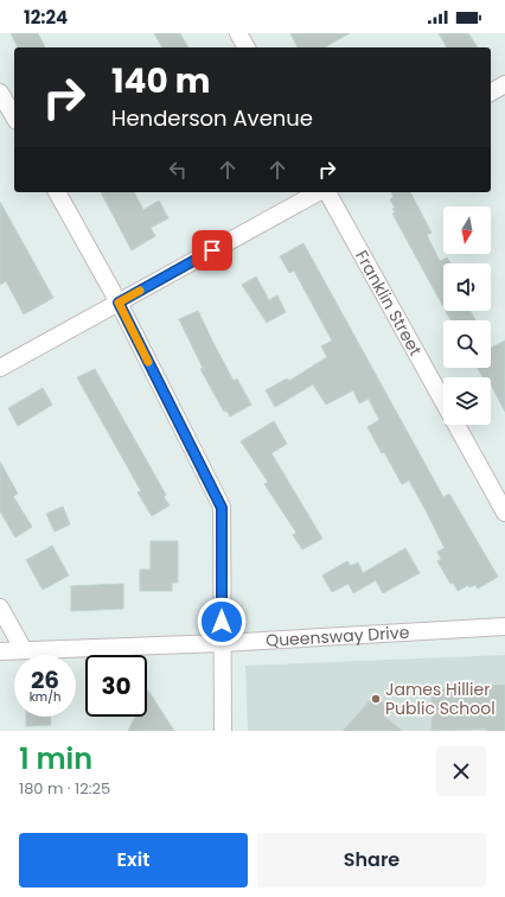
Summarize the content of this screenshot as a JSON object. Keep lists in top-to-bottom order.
{
  "streets": {
    "street": ["Franklin Street", "Queensway Drive"]
  },
  "places": ["James Hillier Public School"],
  "north": "bottom",
  "page": {
    "status": "12:24",
    "turn": ["140 m", "Henderson Avenue"],
    "speed": "26 km/h",
    "limit": "30",
    "heading": ["1 min", "180 m · 12:25"],
    "buttons": ["Exit", "Share"]
  }
}
